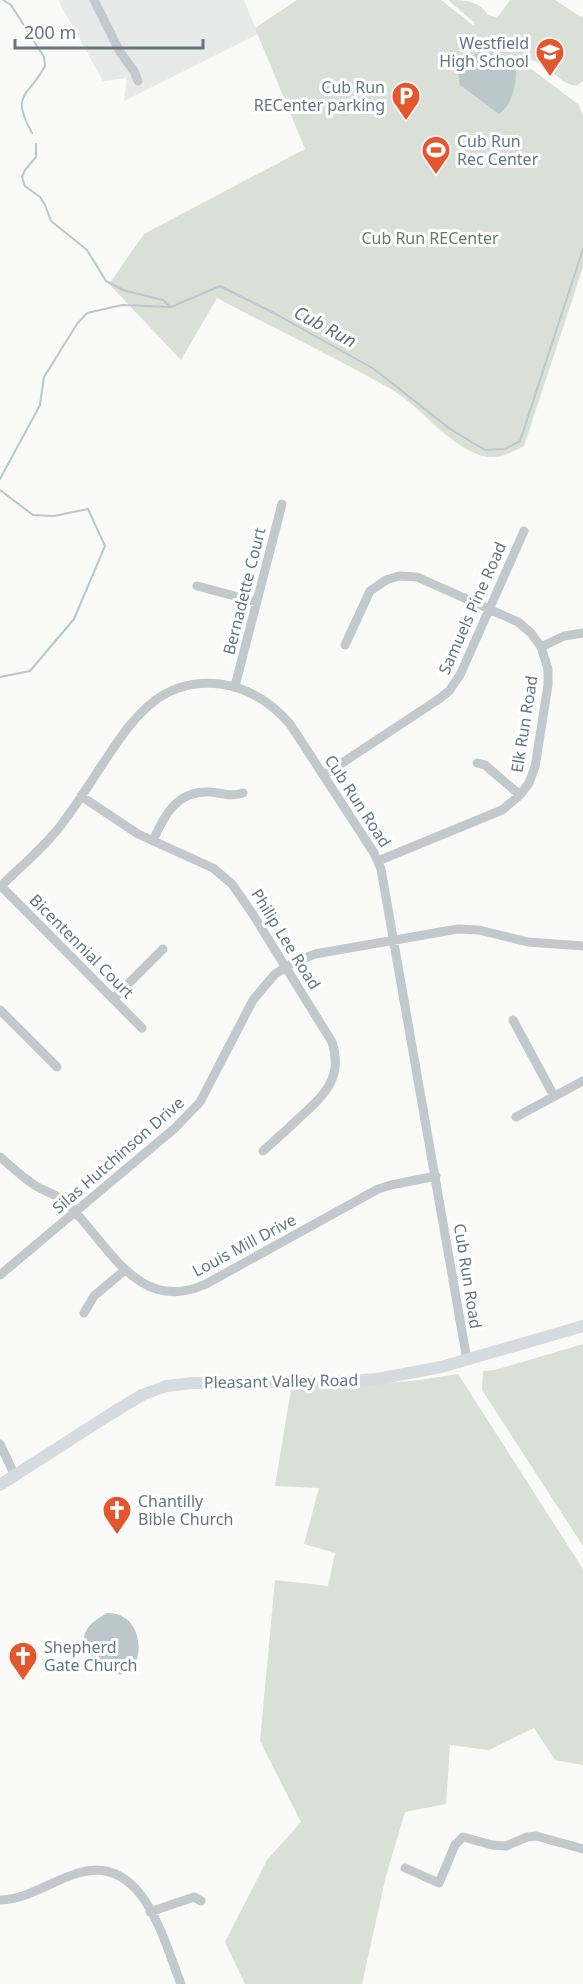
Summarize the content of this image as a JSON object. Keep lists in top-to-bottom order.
{
  "streets": {
    "main road": ["Pleasant Valley Road"],
    "street": [
      "Bernadette Court",
      "Samuels Pine Road",
      "Elk Run Road",
      "Cub Run Road",
      "Philip Lee Road",
      "Bicentennial Court",
      "Silas Hutchinson Drive",
      "Louis Mill Drive"
    ]
  },
  "crossings": [
    ["Bernadette Court", "Cub Run Road"],
    ["Samuels Pine Road", "Cub Run Road"],
    ["Elk Run Road", "Cub Run Road"],
    ["Cub Run Road", "Philip Lee Road"],
    ["Cub Run Road", "Bicentennial Court"],
    ["Cub Run Road", "Silas Hutchinson Drive"],
    ["Cub Run Road", "Louis Mill Drive"],
    ["Cub Run Road", "Pleasant Valley Road"],
    ["Philip Lee Road", "Silas Hutchinson Drive"],
    ["Silas Hutchinson Drive", "Louis Mill Drive"]
  ],
  "water": ["Cub Run"],
  "parks": ["Cub Run RECenter"],
  "places": {
    "school or university": ["Westfield High School"],
    "parking": ["Cub Run RECenter parking"],
    "sports": ["Cub Run Rec Center"],
    "church": ["Chantilly Bible Church", "Shepherd Gate Church"]
  },
  "scale_bar": "200 m"
}
